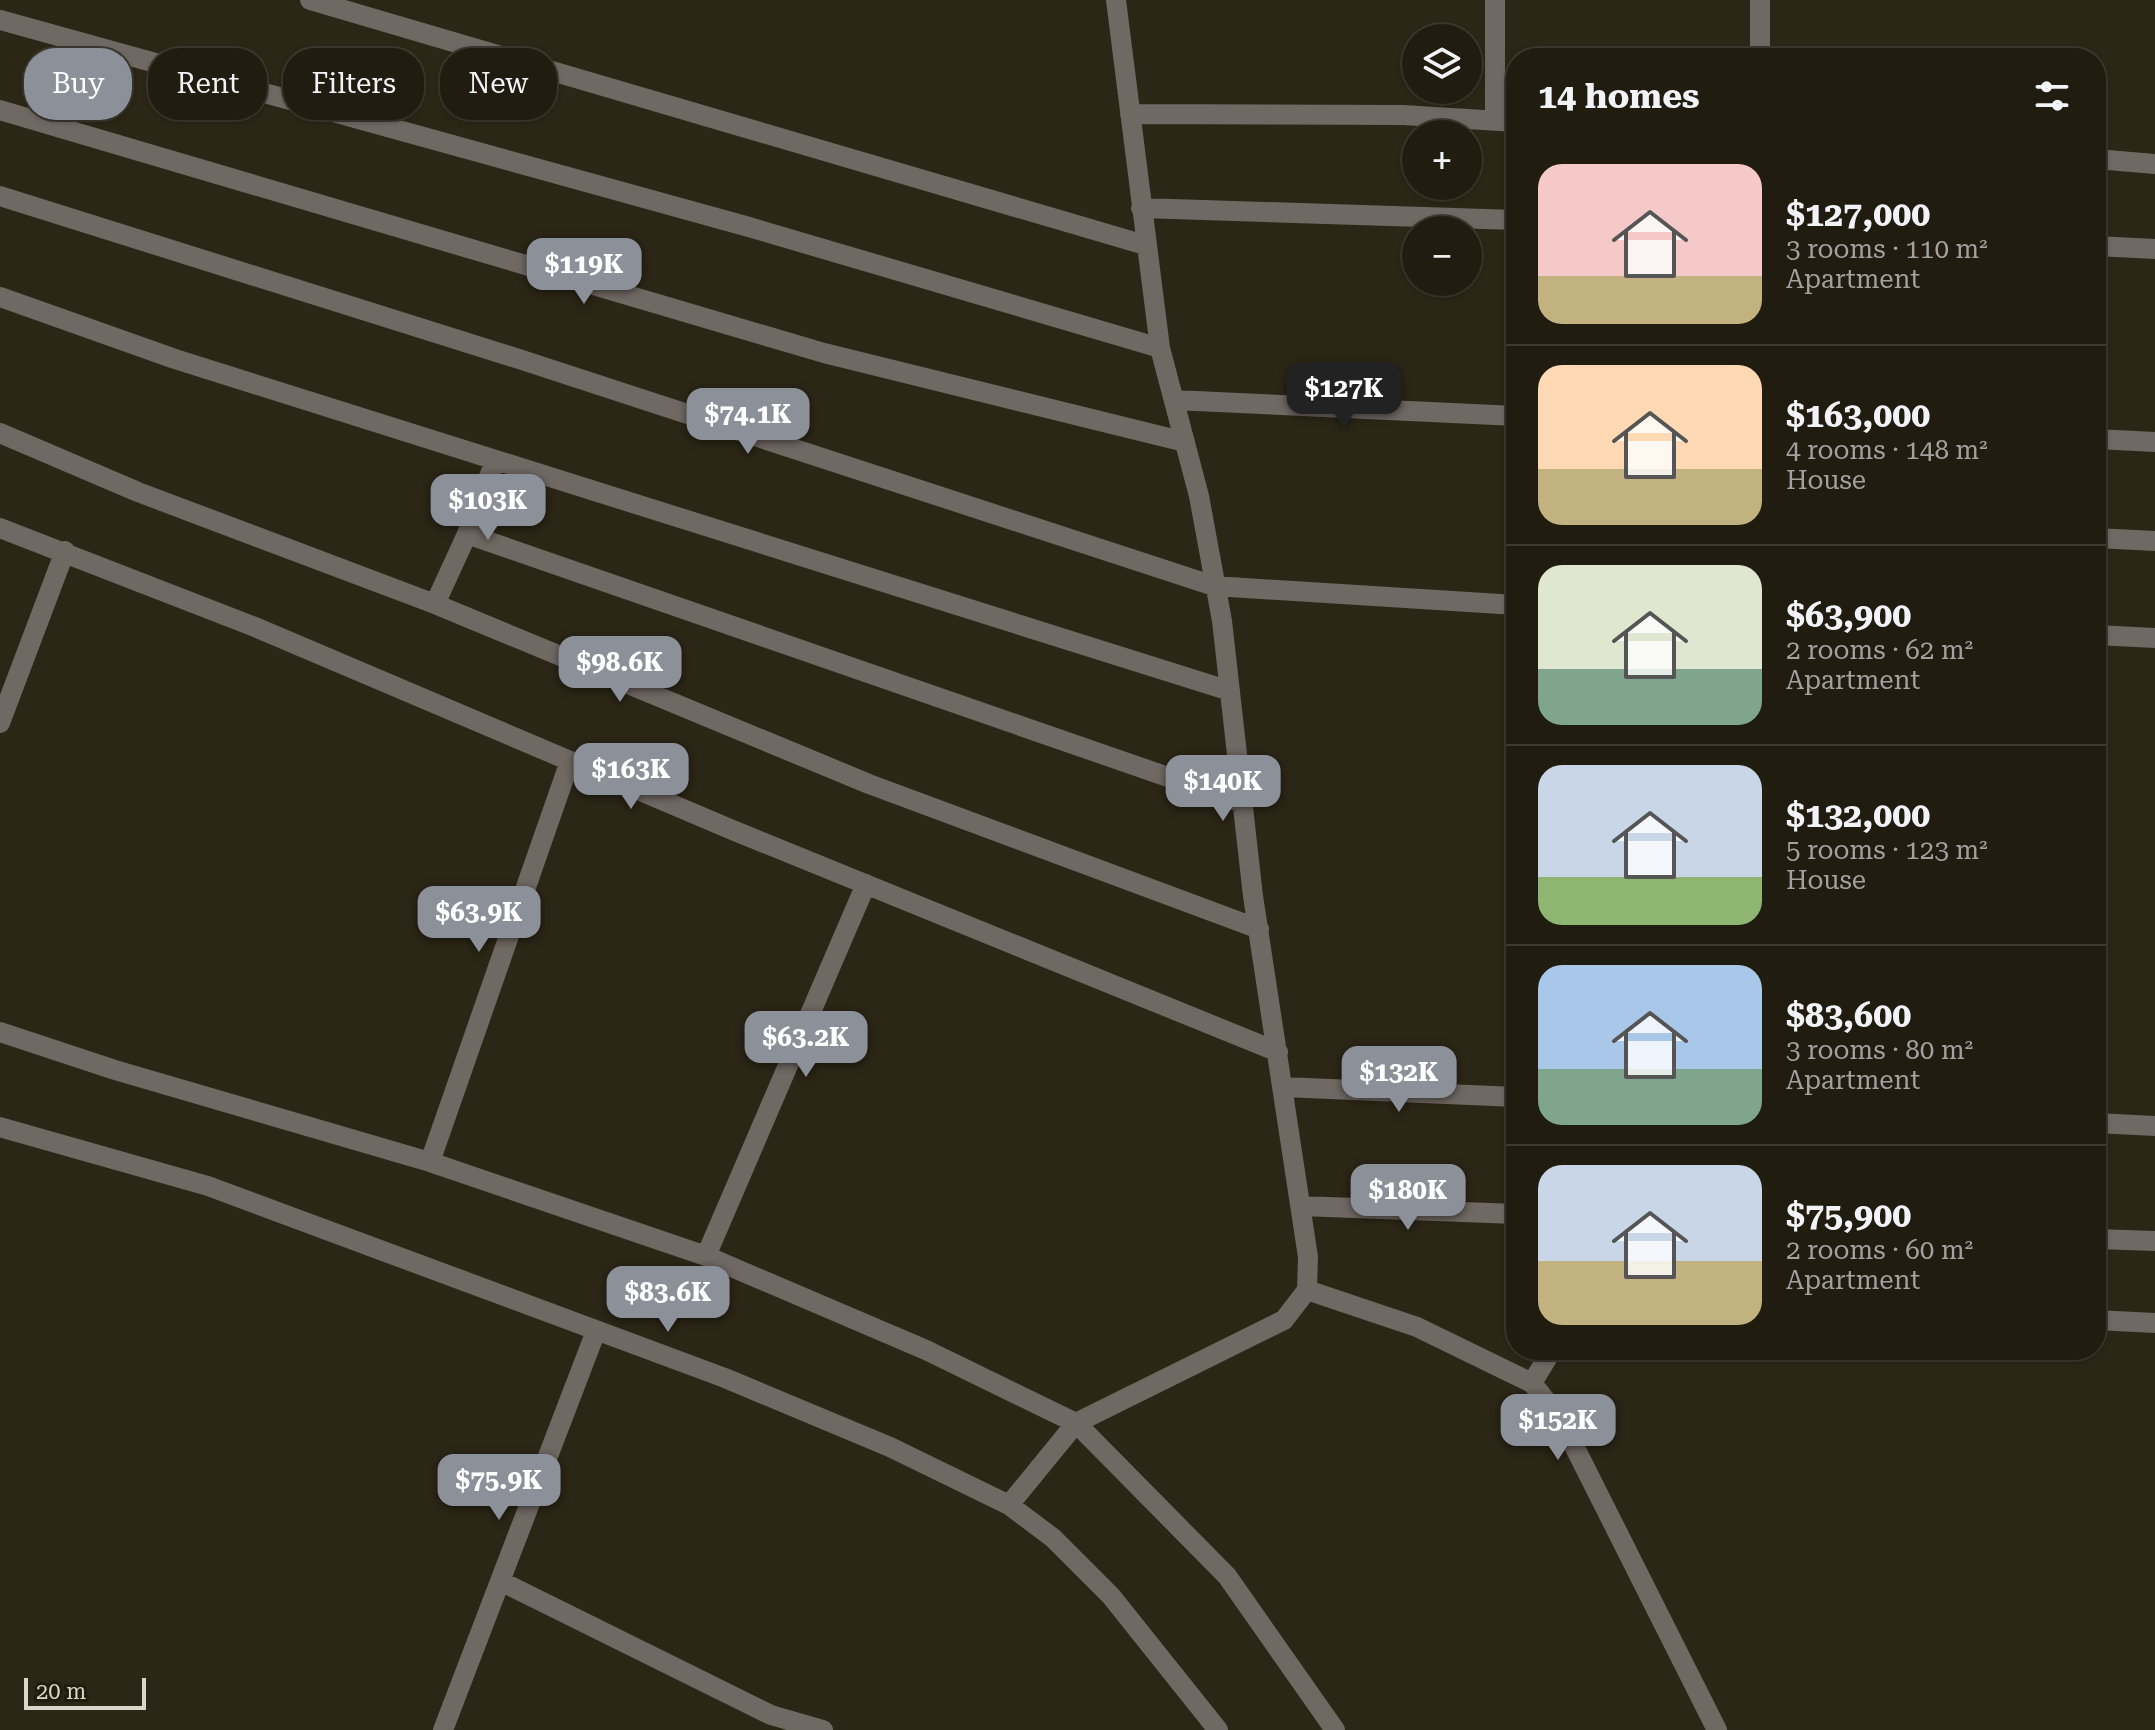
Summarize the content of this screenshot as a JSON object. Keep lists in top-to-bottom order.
{
  "scale_bar": "20 m",
  "page": {
    "map_buttons": ["+", "−"],
    "chip": [
      "Buy",
      "Rent",
      "Filters",
      "New"
    ],
    "heading": "14 homes",
    "list": [
      {
        "name": "$127,000",
        "note": "3 rooms · 110 m² · Apartment"
      },
      {
        "name": "$163,000",
        "note": "4 rooms · 148 m² · House"
      },
      {
        "name": "$63,900",
        "note": "2 rooms · 62 m² · Apartment"
      },
      {
        "name": "$132,000",
        "note": "5 rooms · 123 m² · House"
      },
      {
        "name": "$83,600",
        "note": "3 rooms · 80 m² · Apartment"
      },
      {
        "name": "$75,900",
        "note": "2 rooms · 60 m² · Apartment"
      }
    ],
    "price": [
      "$119K",
      "$127K",
      "$74.1K",
      "$103K",
      "$98.6K",
      "$163K",
      "$140K",
      "$63.9K",
      "$63.2K",
      "$132K",
      "$180K",
      "$83.6K",
      "$152K",
      "$75.9K"
    ],
    "scale": "20 m"
  }
}
